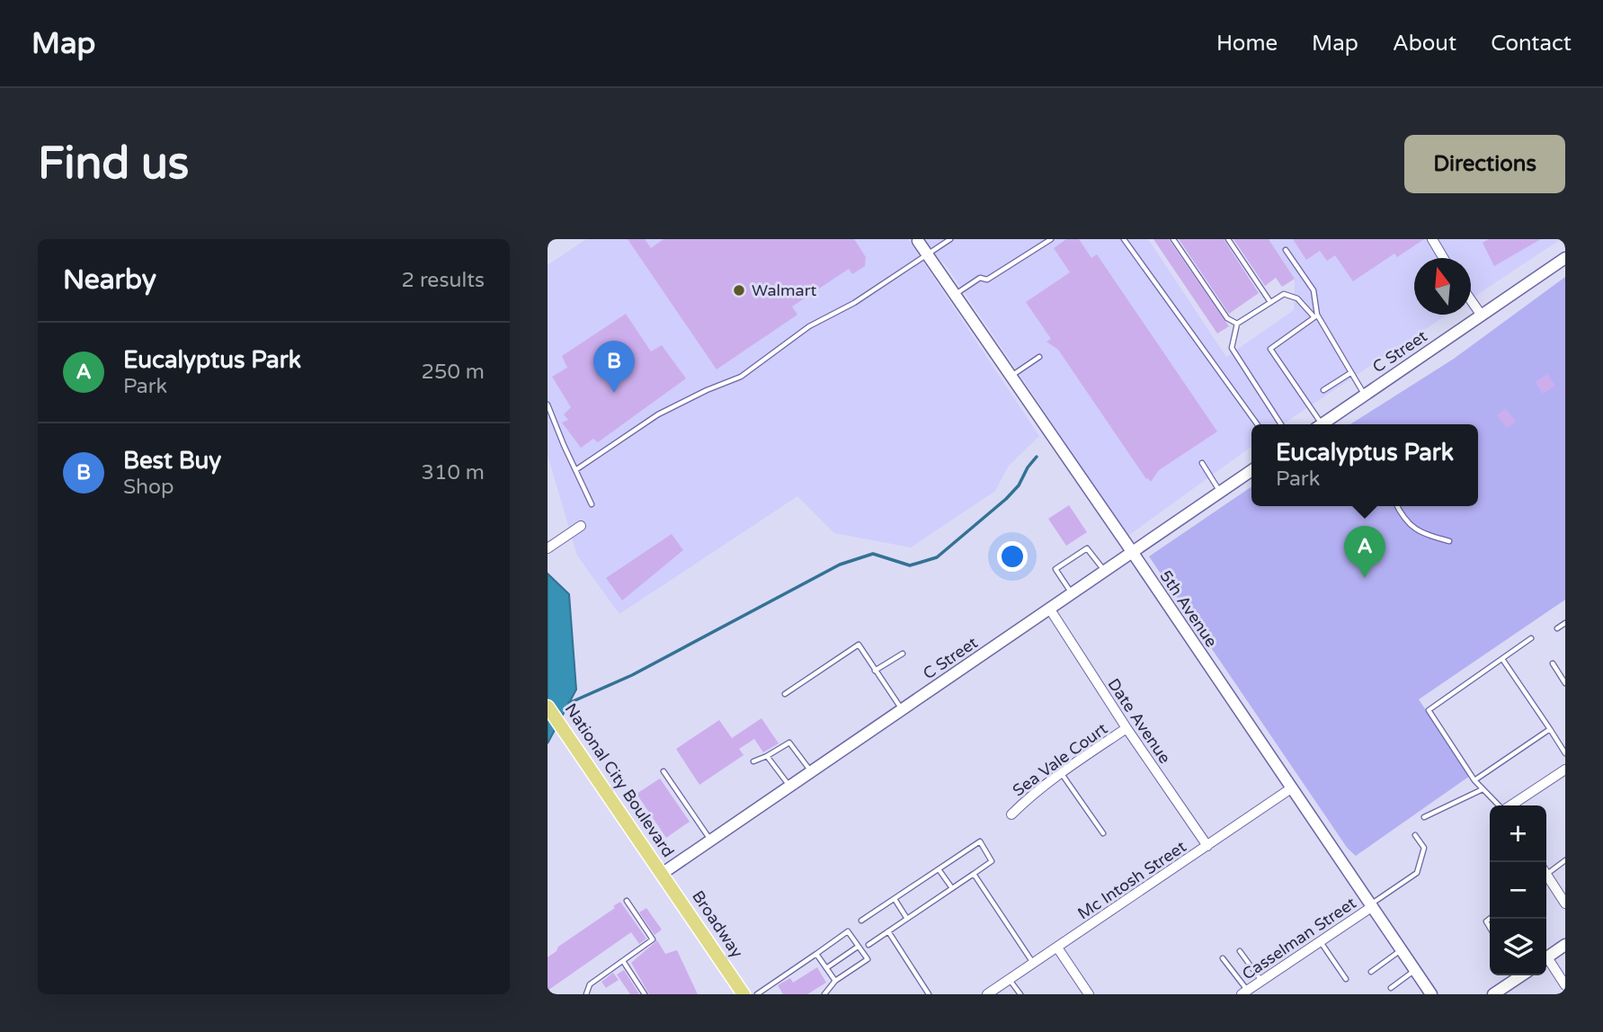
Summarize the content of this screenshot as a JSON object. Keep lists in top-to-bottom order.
{
  "streets": {
    "main road": [
      "C Street",
      "5th Avenue",
      "National City Boulevard",
      "Broadway"
    ],
    "street": [
      "Date Avenue",
      "Sea Vale Court",
      "Mc Intosh Street",
      "Casselman Street"
    ]
  },
  "crossings": [
    ["C Street", "5th Avenue"],
    ["C Street", "Date Avenue"],
    ["C Street", "National City Boulevard"],
    ["C Street", "Broadway"],
    ["5th Avenue", "Mc Intosh Street"],
    ["5th Avenue", "Casselman Street"],
    ["Date Avenue", "Sea Vale Court"],
    ["Date Avenue", "Mc Intosh Street"],
    ["National City Boulevard", "Broadway"]
  ],
  "places": ["Walmart"],
  "north": "top",
  "page": {
    "header": "Map",
    "nav": [
      "Home",
      "Map",
      "About",
      "Contact"
    ],
    "buttons": "Directions",
    "title": "Find us",
    "heading": ["Nearby", "2 results"],
    "list": [
      {
        "mark": "A",
        "name": "Eucalyptus Park",
        "note": "Park",
        "value": "250 m"
      },
      {
        "mark": "B",
        "name": "Best Buy",
        "note": "Shop",
        "value": "310 m"
      }
    ],
    "pins": ["B", "A"],
    "popup": ["Eucalyptus Park", "Park"],
    "map_buttons": ["+", "−"]
  }
}
